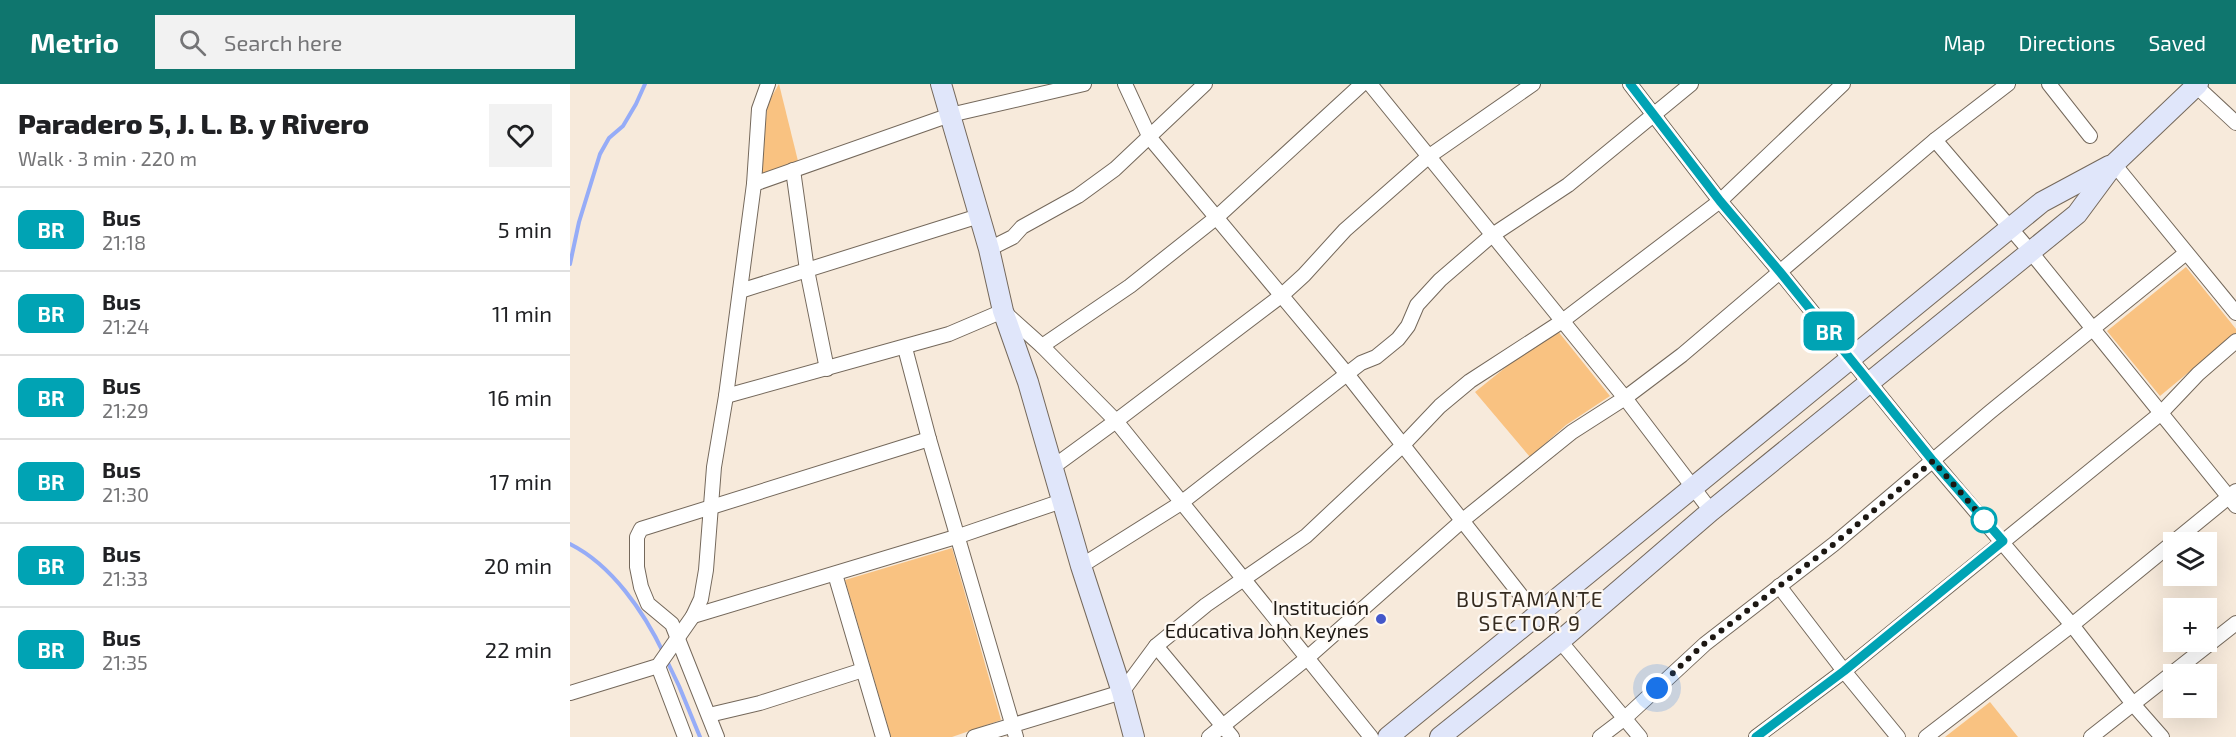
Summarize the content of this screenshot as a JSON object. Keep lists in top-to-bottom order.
{
  "districts": ["BUSTAMANTE SECTOR 9"],
  "places": ["Institución Educativa John Keynes"],
  "lines": ["bus line BR"],
  "page": {
    "header": "Metrio",
    "search": "Search here",
    "nav": ["Map", "Directions", "Saved"],
    "heading": ["Paradero 5, J. L. B. y Rivero", "Walk · 3 min · 220 m"],
    "on_map": "BR",
    "list": [
      {
        "mark": "BR",
        "name": "Bus",
        "note": "21:18",
        "value": "5 min"
      },
      {
        "mark": "BR",
        "name": "Bus",
        "note": "21:24",
        "value": "11 min"
      },
      {
        "mark": "BR",
        "name": "Bus",
        "note": "21:29",
        "value": "16 min"
      },
      {
        "mark": "BR",
        "name": "Bus",
        "note": "21:30",
        "value": "17 min"
      },
      {
        "mark": "BR",
        "name": "Bus",
        "note": "21:33",
        "value": "20 min"
      },
      {
        "mark": "BR",
        "name": "Bus",
        "note": "21:35",
        "value": "22 min"
      }
    ],
    "map_buttons": ["+", "−"]
  }
}
